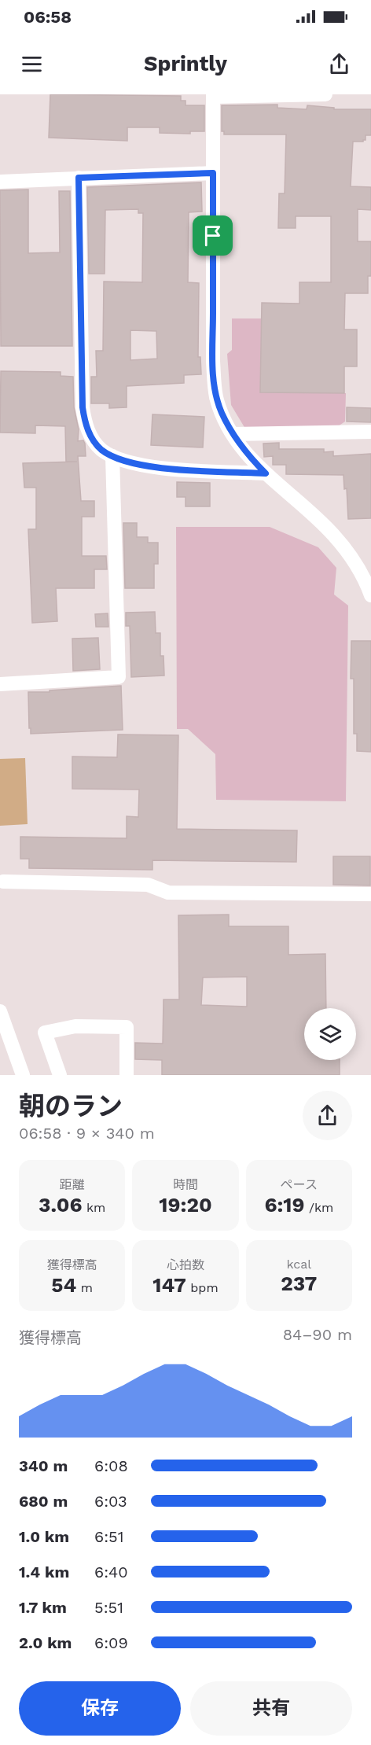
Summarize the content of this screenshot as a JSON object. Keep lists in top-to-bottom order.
{
  "page": {
    "status": "06:58",
    "header": "Sprintly",
    "heading": ["朝のラン", "06:58 · 9 × 340 m"],
    "stats": [
      ["距離", "3.06 km"],
      ["時間", "19:20"],
      ["ペース", "6:19 /km"],
      ["獲得標高", "54 m"],
      ["心拍数", "147 bpm"],
      ["kcal", "237"]
    ],
    "chart": ["獲得標高", "84–90 m"],
    "list": [
      {
        "name": "340 m",
        "note": "6:08"
      },
      {
        "name": "680 m",
        "note": "6:03"
      },
      {
        "name": "1.0 km",
        "note": "6:51"
      },
      {
        "name": "1.4 km",
        "note": "6:40"
      },
      {
        "name": "1.7 km",
        "note": "5:51"
      },
      {
        "name": "2.0 km",
        "note": "6:09"
      }
    ],
    "buttons": ["保存", "共有"]
  }
}
